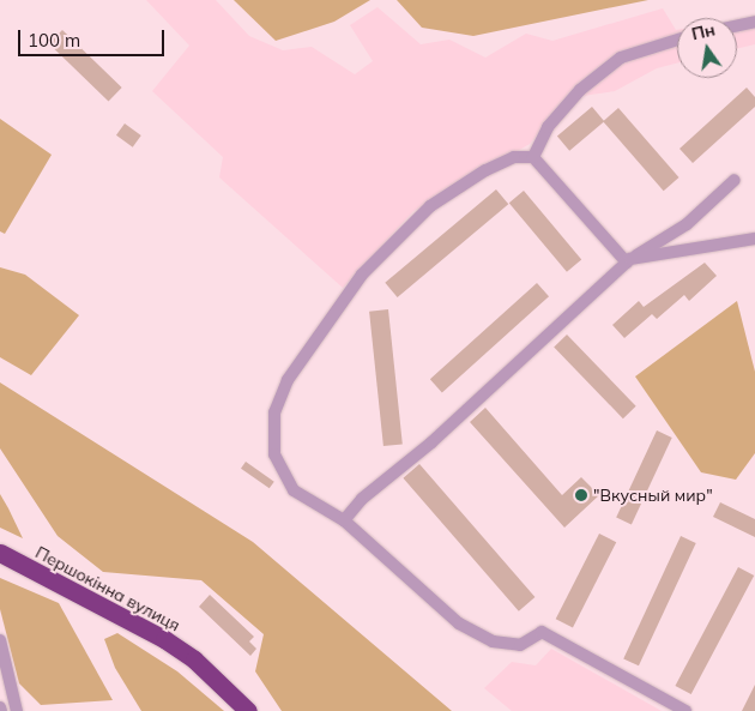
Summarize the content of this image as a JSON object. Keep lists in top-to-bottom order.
{
  "streets": {
    "highway": ["Першокінна вулиця"]
  },
  "places": ["\"Вкусный мир\""],
  "scale_bar": "100 m",
  "north": "top"
}
